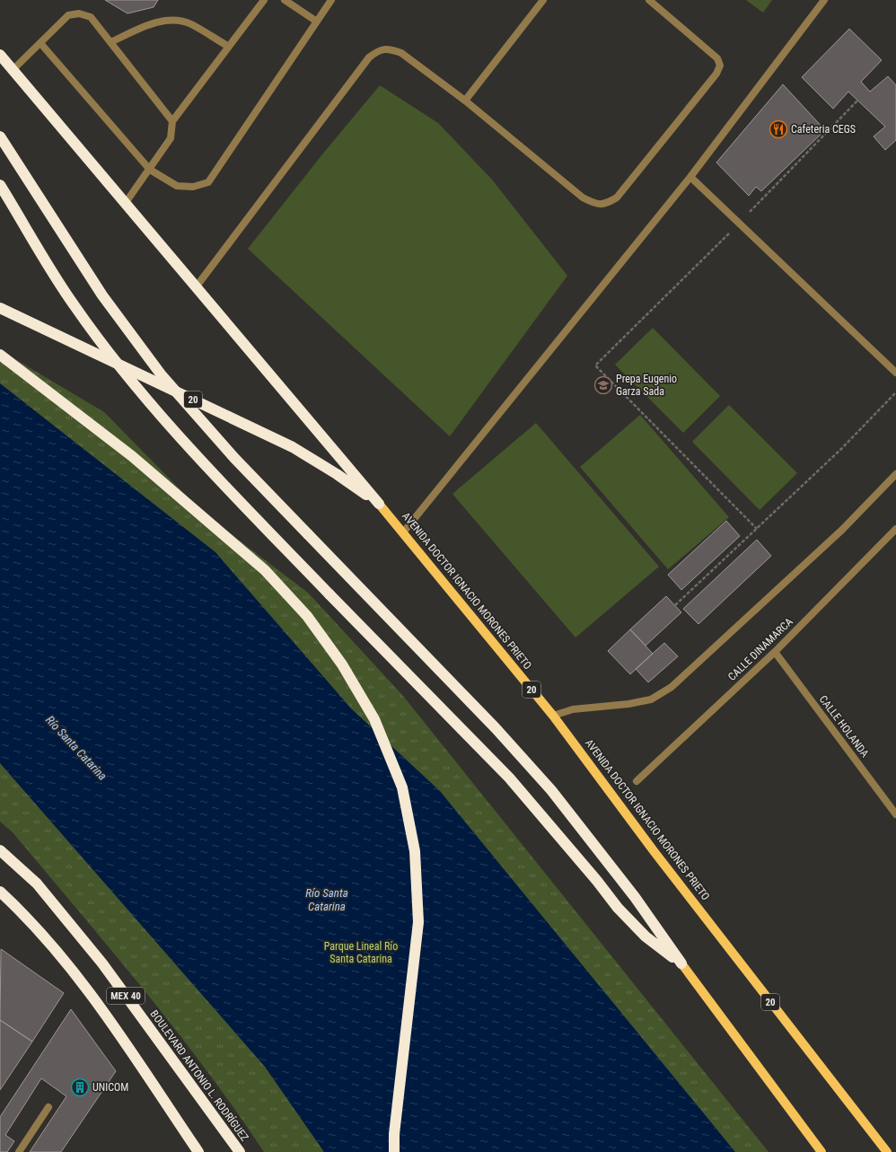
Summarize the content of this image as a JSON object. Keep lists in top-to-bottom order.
{
  "streets": {
    "highway": [
      "20",
      "AVENIDA DOCTOR IGNACIO MORONES PRIETO",
      "MEX 40",
      "BOULEVARD ANTONIO L. RODRÍGUEZ"
    ],
    "street": ["CALLE DINAMARCA", "CALLE HOLANDA"]
  },
  "crossings": [
    ["CALLE DINAMARCA", "CALLE HOLANDA"]
  ],
  "water": ["Río Santa Catarina"],
  "parks": ["Parque Lineal Río Santa Catarina"],
  "places": {
    "restaurant": ["Cafeteria CEGS"],
    "school or university": ["Prepa Eugenio Garza Sada"],
    "building": ["UNICOM"]
  }
}
